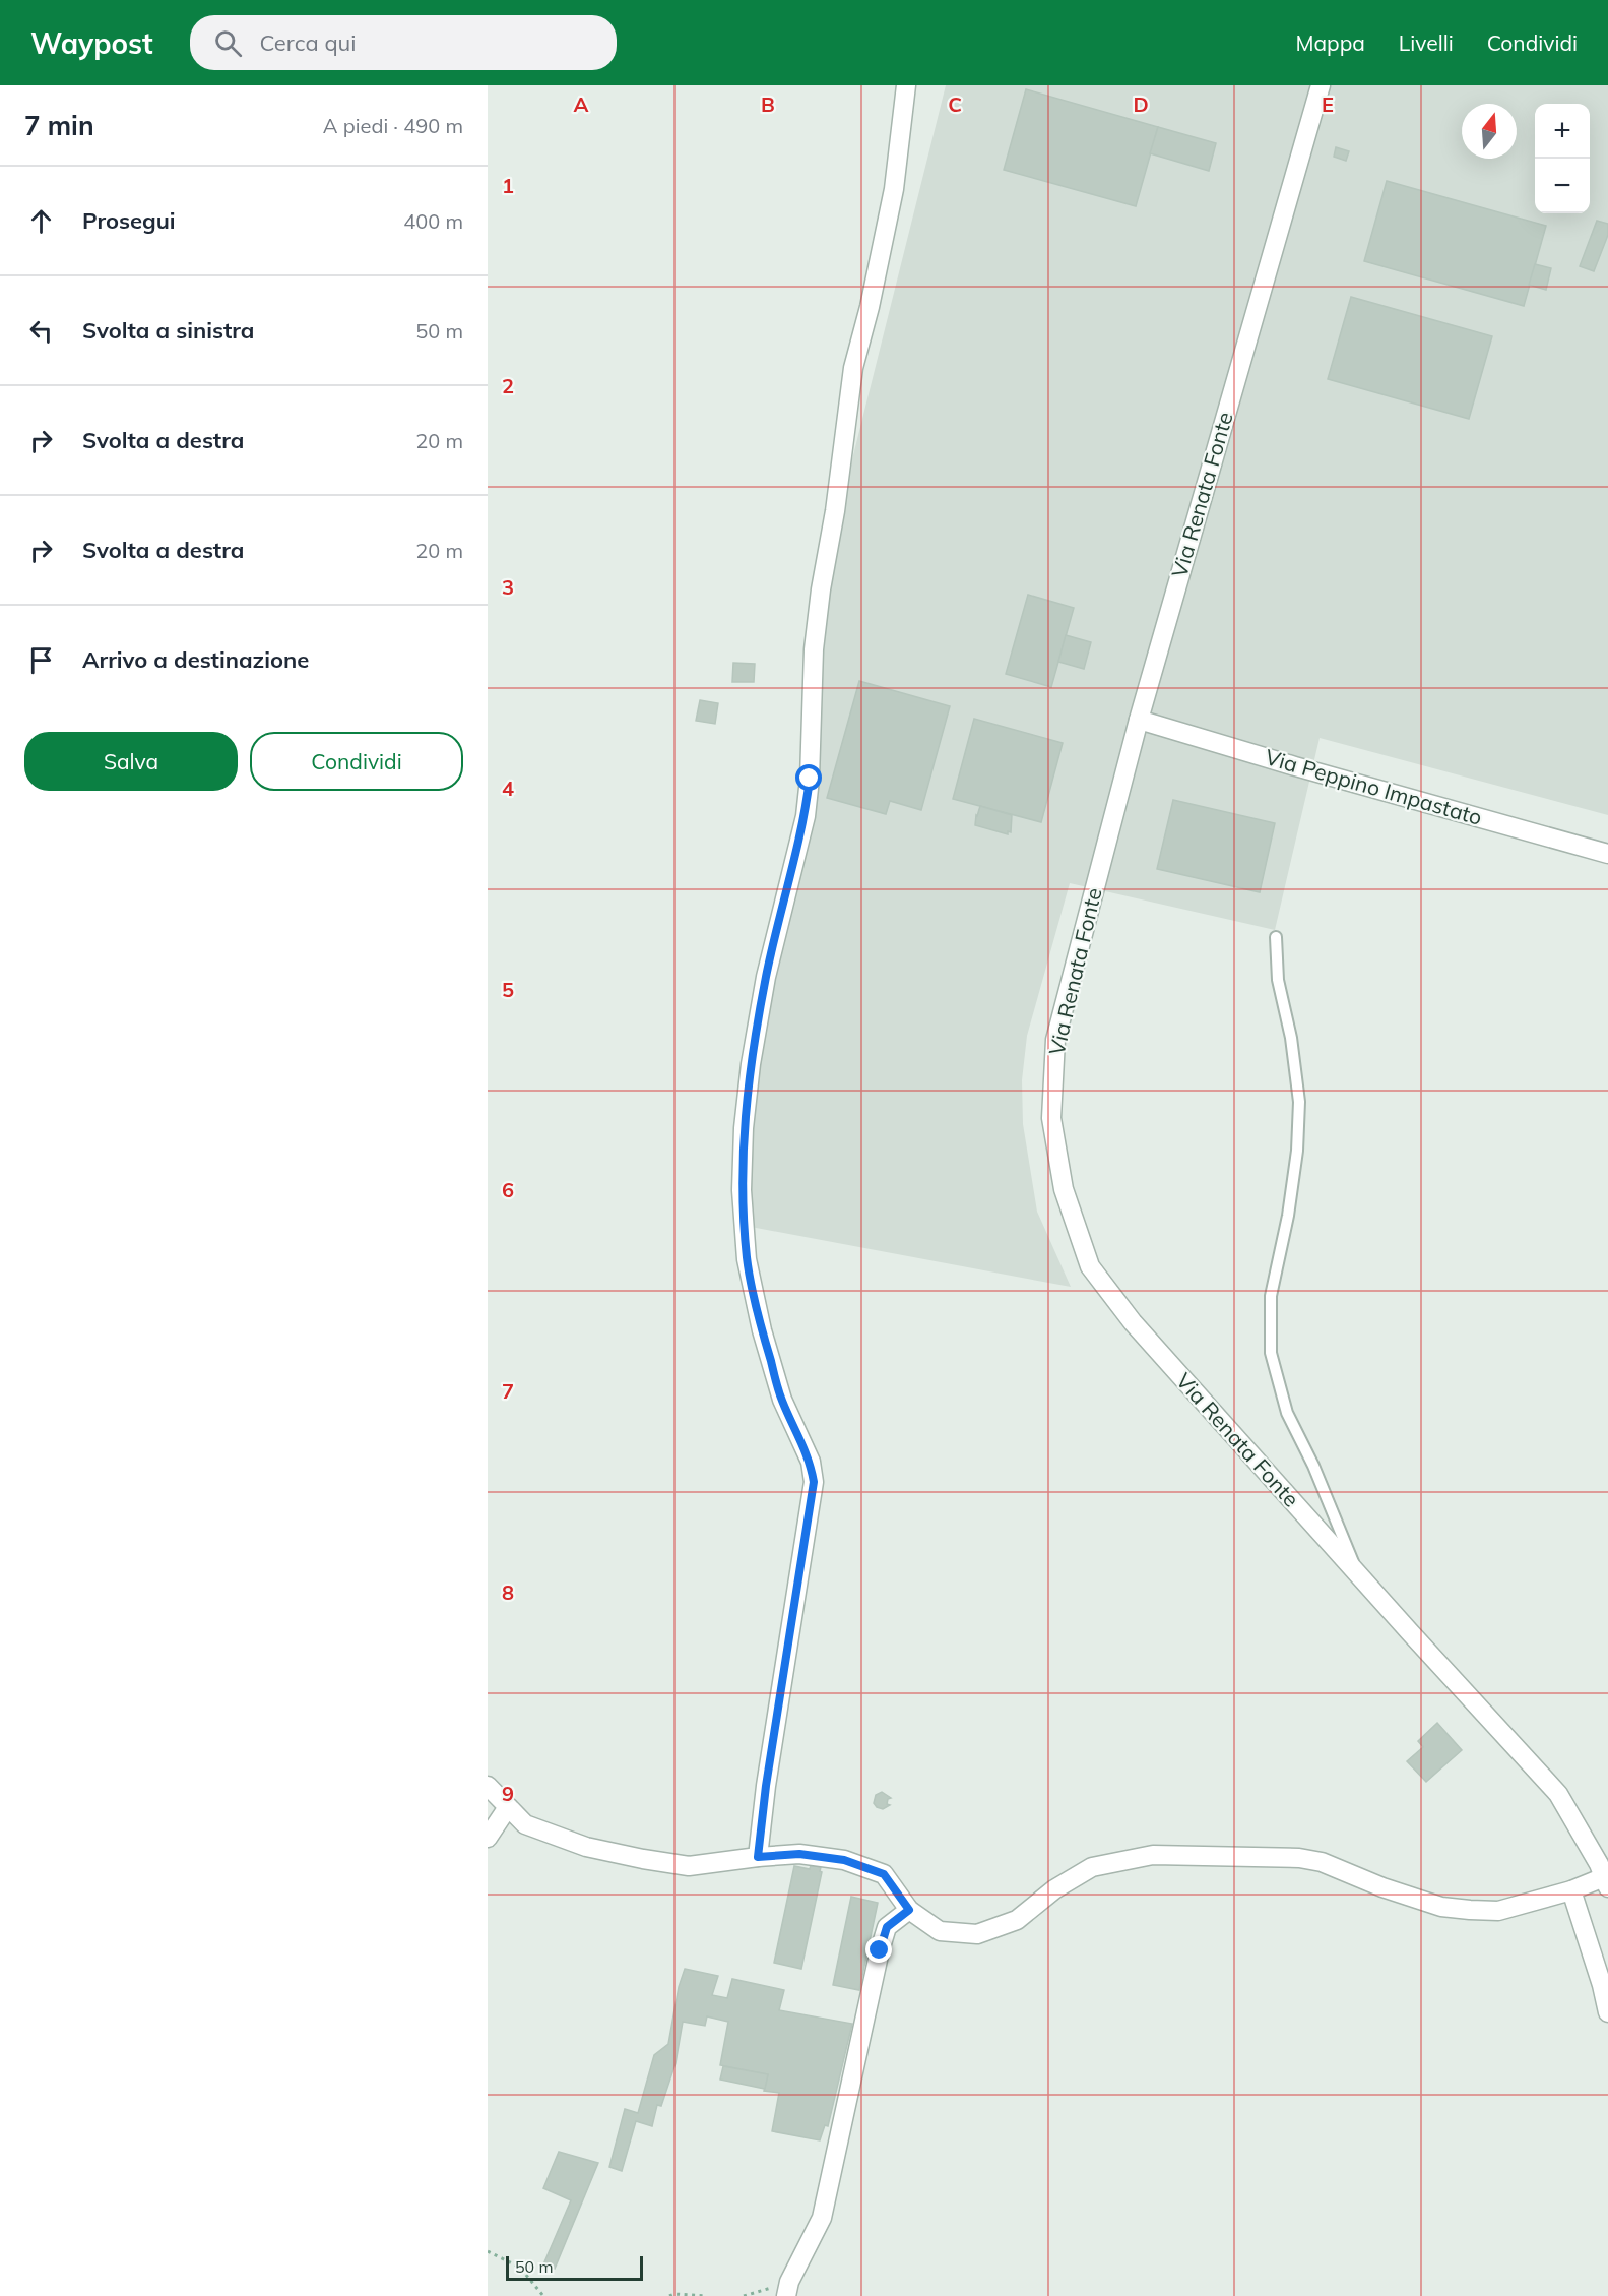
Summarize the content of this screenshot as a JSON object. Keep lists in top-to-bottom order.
{
  "streets": {
    "street": ["Via Renata Fonte", "Via Peppino Impastato"]
  },
  "crossings": [
    ["Via Renata Fonte", "Via Peppino Impastato"]
  ],
  "scale_bar": "50 m",
  "north": "top",
  "page": {
    "header": "Waypost",
    "search": "Cerca qui",
    "nav": ["Mappa", "Livelli", "Condividi"],
    "heading": ["7 min", "A piedi · 490 m"],
    "map_buttons": ["+", "−"],
    "list": [
      ["Prosegui", "400 m"],
      ["Svolta a sinistra", "50 m"],
      ["Svolta a destra", "20 m"],
      ["Svolta a destra", "20 m"],
      "Arrivo a destinazione"
    ],
    "buttons": ["Salva", "Condividi"],
    "scale": "50 m"
  },
  "grid": {
    "columns": [
      "A",
      "B",
      "C",
      "D",
      "E"
    ],
    "rows": [
      "1",
      "2",
      "3",
      "4",
      "5",
      "6",
      "7",
      "8",
      "9"
    ]
  }
}
